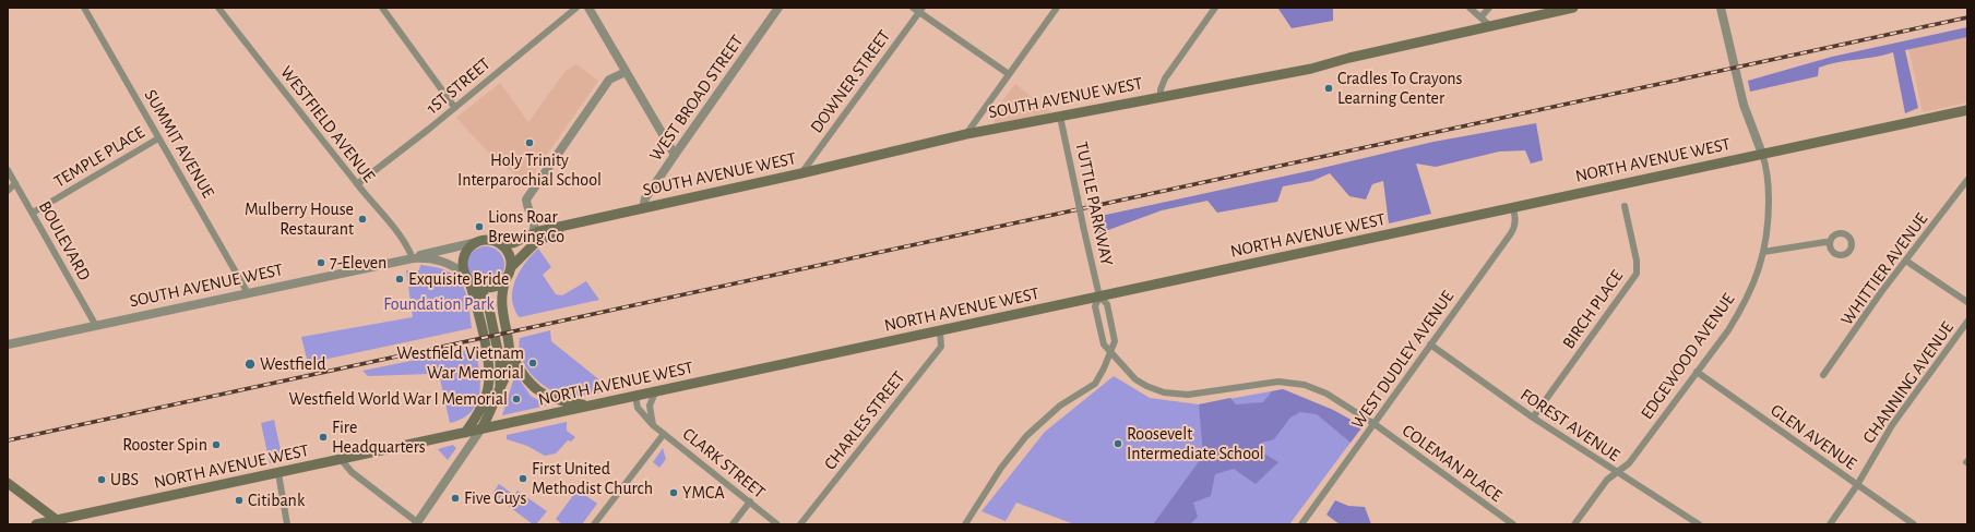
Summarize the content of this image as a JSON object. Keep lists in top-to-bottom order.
{
  "streets": {
    "main road": ["SOUTH AVENUE WEST", "NORTH AVENUE WEST"],
    "street": [
      "DOWNER STREET",
      "1ST STREET",
      "WEST BROAD STREET",
      "WESTFIELD AVENUE",
      "SUMMIT AVENUE",
      "TEMPLE PLACE",
      "TUTTLE PARKWAY",
      "BOULEVARD",
      "WHITTIER AVENUE",
      "BIRCH PLACE",
      "EDGEWOOD AVENUE",
      "WEST DUDLEY AVENUE",
      "CHANNING AVENUE",
      "CHARLES STREET",
      "FOREST AVENUE",
      "GLEN AVENUE",
      "CLARK STREET",
      "COLEMAN PLACE"
    ]
  },
  "crossings": [
    ["DOWNER STREET", "SOUTH AVENUE WEST"],
    ["1ST STREET", "WESTFIELD AVENUE"],
    ["WEST BROAD STREET", "SOUTH AVENUE WEST"],
    ["SOUTH AVENUE WEST", "WESTFIELD AVENUE"],
    ["SOUTH AVENUE WEST", "SUMMIT AVENUE"],
    ["SOUTH AVENUE WEST", "TUTTLE PARKWAY"],
    ["SOUTH AVENUE WEST", "BOULEVARD"],
    ["SUMMIT AVENUE", "TEMPLE PLACE"],
    ["TEMPLE PLACE", "BOULEVARD"],
    ["NORTH AVENUE WEST", "TUTTLE PARKWAY"],
    ["NORTH AVENUE WEST", "EDGEWOOD AVENUE"],
    ["NORTH AVENUE WEST", "WEST DUDLEY AVENUE"],
    ["NORTH AVENUE WEST", "CHARLES STREET"],
    ["NORTH AVENUE WEST", "CLARK STREET"],
    ["TUTTLE PARKWAY", "WEST DUDLEY AVENUE"],
    ["TUTTLE PARKWAY", "COLEMAN PLACE"],
    ["BIRCH PLACE", "FOREST AVENUE"],
    ["EDGEWOOD AVENUE", "FOREST AVENUE"],
    ["EDGEWOOD AVENUE", "GLEN AVENUE"],
    ["WEST DUDLEY AVENUE", "FOREST AVENUE"],
    ["WEST DUDLEY AVENUE", "COLEMAN PLACE"],
    ["CHANNING AVENUE", "GLEN AVENUE"]
  ],
  "parks": ["Foundation Park"],
  "places": [
    "Cradles To Crayons Learning Center",
    "Holy Trinity Interparochial School",
    "Mulberry House Restaurant",
    "Lions Roar Brewing Co",
    "7-Eleven",
    "Exquisite Bride",
    "Westfield Vietnam War Memorial",
    "Westfield",
    "Westfield World War I Memorial",
    "Fire Headquarters",
    "Roosevelt Intermediate School",
    "Rooster Spin",
    "First United Methodist Church",
    "UBS",
    "YMCA",
    "Five Guys",
    "Citibank"
  ]
}
